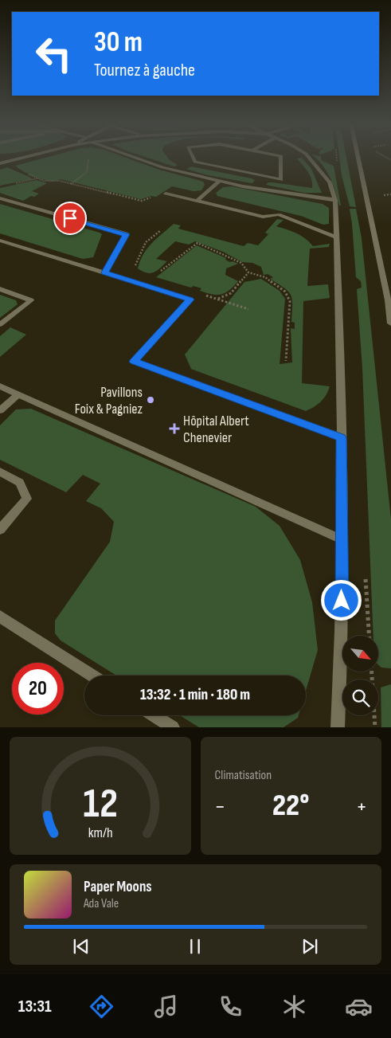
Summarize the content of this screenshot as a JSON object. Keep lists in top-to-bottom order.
{
  "places": {
    "other": ["Pavillons Foix & Pagniez"],
    "health": ["Hôpital Albert Chenevier"]
  },
  "north": "bottom right",
  "page": {
    "turn": ["30 m", "Tournez à gauche"],
    "limit": "20",
    "trip": "13:32 · 1 min · 180 m",
    "tile": "Climatisation",
    "heat": ["−", "22°", "+"],
    "song": ["Paper Moons", "Ada Vale"],
    "tabs": "13:31",
    "gauge": ["12", "km/h"]
  }
}
